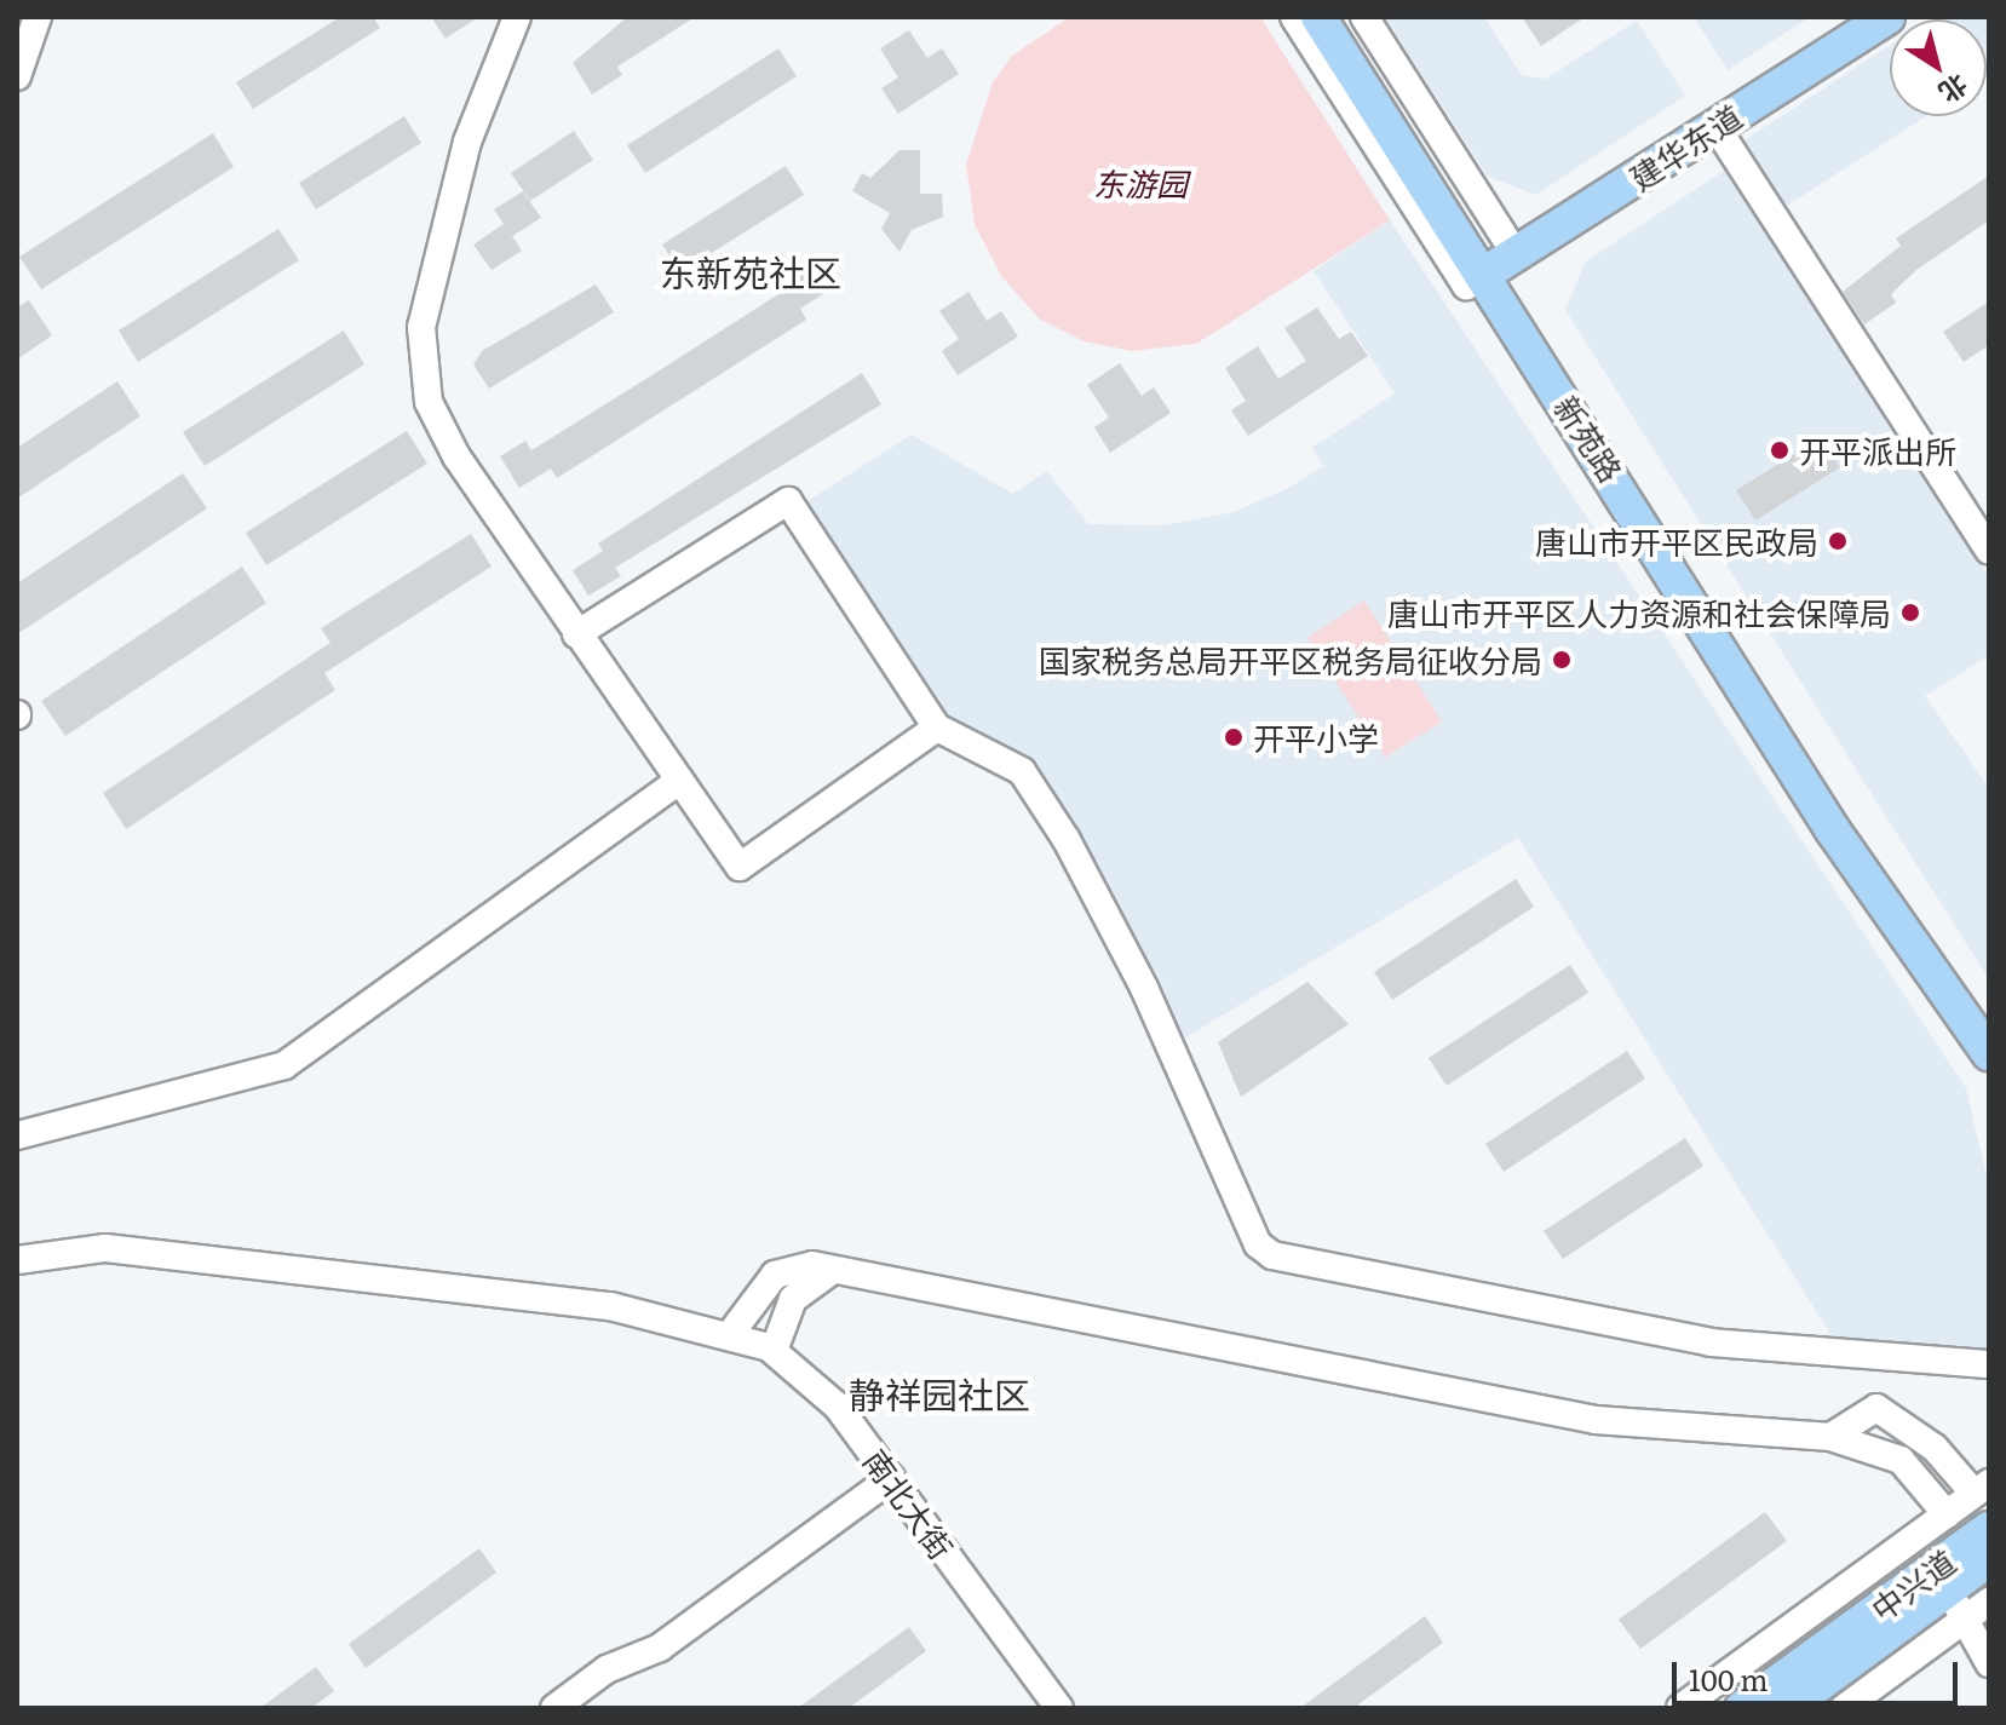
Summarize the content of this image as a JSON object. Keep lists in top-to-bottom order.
{
  "streets": {
    "main road": ["建华东道", "新苑路", "中兴道"],
    "street": ["南北大街"]
  },
  "crossings": [
    ["建华东道", "新苑路"]
  ],
  "districts": ["东新苑社区", "静祥园社区"],
  "parks": ["东游园"],
  "places": [
    "开平派出所",
    "唐山市开平区民政局",
    "唐山市开平区人力资源和社会保障局",
    "国家税务总局开平区税务局征收分局",
    "开平小学"
  ],
  "scale_bar": "100 m",
  "north": "bottom right"
}
